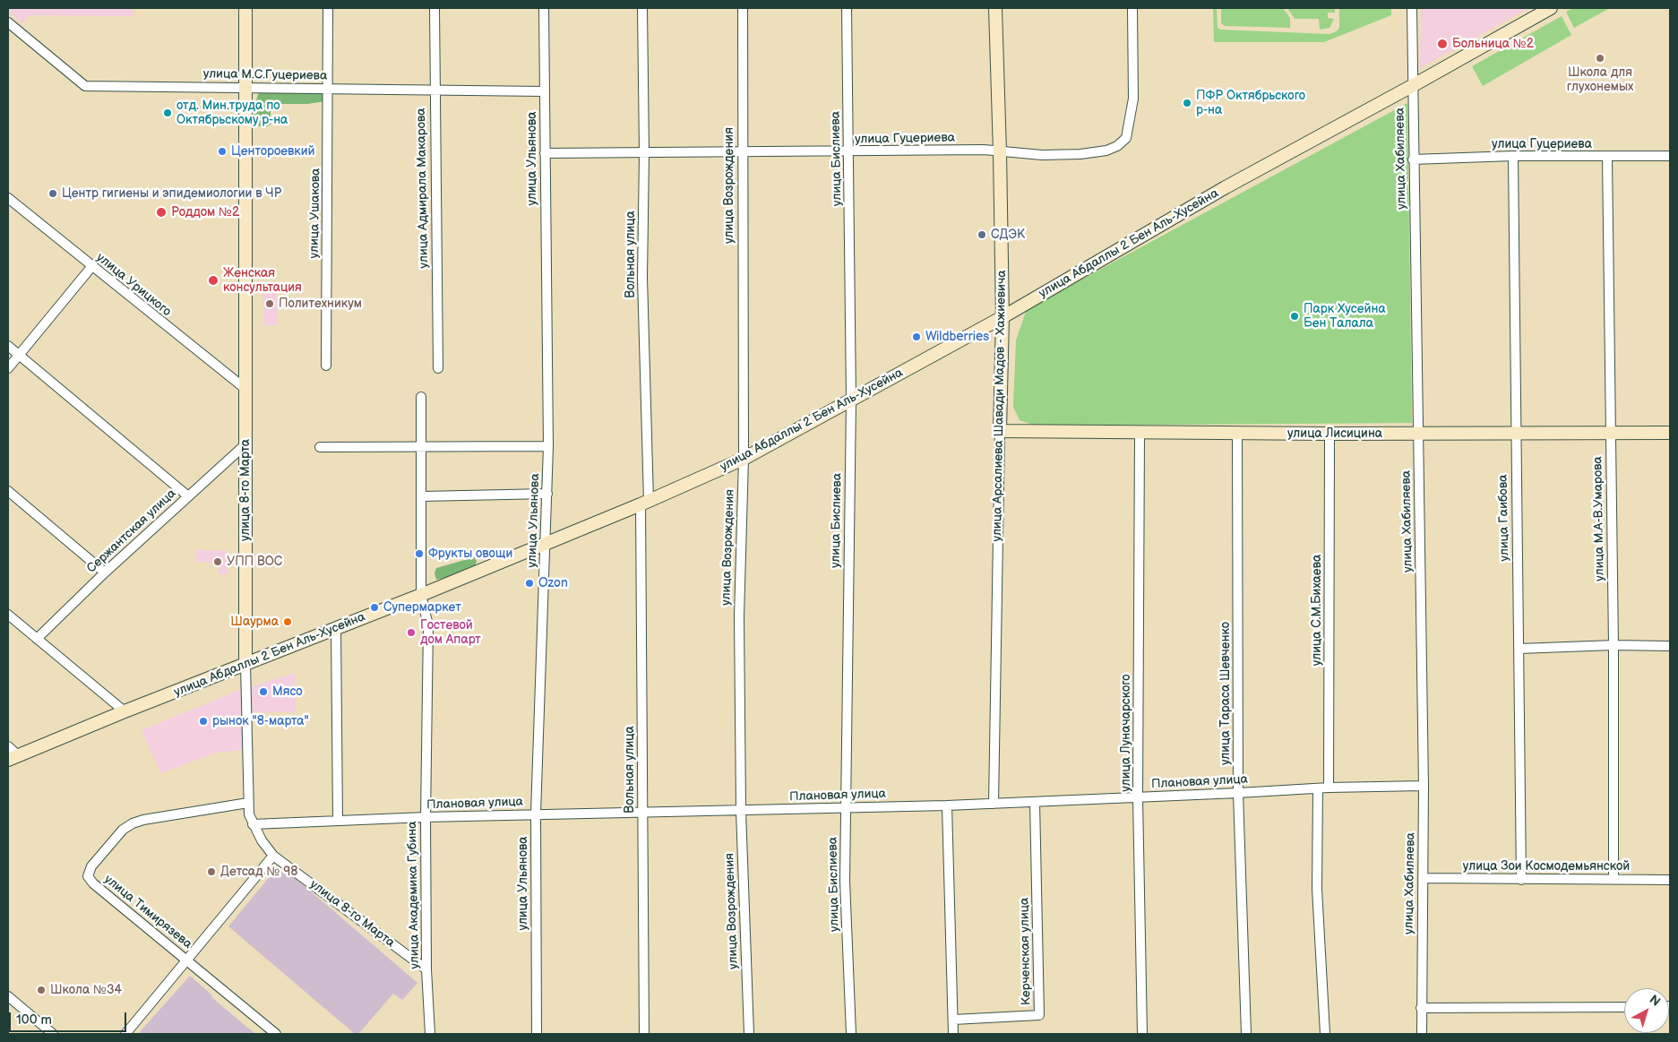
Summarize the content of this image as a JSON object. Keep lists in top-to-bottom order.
{
  "streets": {
    "street": [
      "улица М.С.Гуцериева",
      "улица Гуцериева",
      "улица Ульянова",
      "улица Бислиева",
      "улица Хабиляева",
      "улица Возрождения",
      "улица Адмирала Макарова",
      "улица Ушакова",
      "улица Абдаллы 2 Бен Аль-Хусейна",
      "Вольная улица",
      "улица Урицкого",
      "улица Арсалиева Шавади Мадов - Хажиевича",
      "улица Лисицина",
      "улица 8-го Марта",
      "улица Гаибова",
      "улица М.А-В.Умарова",
      "Сержантская улица",
      "улица С.М.Бихаева",
      "улица Тараса Шевченко",
      "улица Луначарского",
      "Плановая улица",
      "улица Зои Космодемьянской",
      "улица Академика Губина",
      "улица Тимирязева",
      "Керченская улица"
    ]
  },
  "crossings": [
    ["улица М.С.Гуцериева", "улица Ульянова"],
    ["улица М.С.Гуцериева", "улица Адмирала Макарова"],
    ["улица М.С.Гуцериева", "улица Ушакова"],
    ["улица М.С.Гуцериева", "улица 8-го Марта"],
    ["улица Гуцериева", "улица Ульянова"],
    ["улица Гуцериева", "улица Бислиева"],
    ["улица Гуцериева", "улица Хабиляева"],
    ["улица Гуцериева", "улица Возрождения"],
    ["улица Гуцериева", "Вольная улица"],
    ["улица Гуцериева", "улица Арсалиева Шавади Мадов - Хажиевича"],
    ["улица Гуцериева", "улица Гаибова"],
    ["улица Гуцериева", "улица М.А-В.Умарова"],
    ["улица Ульянова", "улица Абдаллы 2 Бен Аль-Хусейна"],
    ["улица Ульянова", "Плановая улица"],
    ["улица Бислиева", "улица Абдаллы 2 Бен Аль-Хусейна"],
    ["улица Бислиева", "Плановая улица"],
    ["улица Хабиляева", "улица Абдаллы 2 Бен Аль-Хусейна"],
    ["улица Хабиляева", "улица Лисицина"],
    ["улица Хабиляева", "Плановая улица"],
    ["улица Хабиляева", "улица Зои Космодемьянской"],
    ["улица Возрождения", "улица Абдаллы 2 Бен Аль-Хусейна"],
    ["улица Возрождения", "Плановая улица"],
    ["улица Абдаллы 2 Бен Аль-Хусейна", "Вольная улица"],
    ["улица Абдаллы 2 Бен Аль-Хусейна", "улица Арсалиева Шавади Мадов - Хажиевича"],
    ["улица Абдаллы 2 Бен Аль-Хусейна", "улица 8-го Марта"],
    ["улица Абдаллы 2 Бен Аль-Хусейна", "улица Академика Губина"],
    ["Вольная улица", "Плановая улица"],
    ["улица Урицкого", "улица 8-го Марта"],
    ["улица Арсалиева Шавади Мадов - Хажиевича", "улица Лисицина"],
    ["улица Арсалиева Шавади Мадов - Хажиевича", "Плановая улица"],
    ["улица Лисицина", "улица Гаибова"],
    ["улица Лисицина", "улица М.А-В.Умарова"],
    ["улица Лисицина", "улица С.М.Бихаева"],
    ["улица Лисицина", "улица Тараса Шевченко"],
    ["улица Лисицина", "улица Луначарского"],
    ["улица 8-го Марта", "Сержантская улица"],
    ["улица 8-го Марта", "Плановая улица"],
    ["улица 8-го Марта", "улица Академика Губина"],
    ["улица 8-го Марта", "улица Тимирязева"],
    ["улица Гаибова", "улица Зои Космодемьянской"],
    ["улица М.А-В.Умарова", "улица Зои Космодемьянской"],
    ["улица С.М.Бихаева", "Плановая улица"],
    ["улица Тараса Шевченко", "Плановая улица"],
    ["улица Луначарского", "Плановая улица"],
    ["Плановая улица", "улица Академика Губина"],
    ["Плановая улица", "Керченская улица"]
  ],
  "places": [
    "Больница №2",
    "Школа для глухонемых",
    "ПФР Октябрьского р-на",
    "отд. Мин.труда по Октябрьскому р-на",
    "Центороевкий",
    "Центр гигиены и эпидемиологии в ЧР",
    "Роддом №2",
    "СДЭК",
    "Женская консультация",
    "Политехникум",
    "Парк Хусейна Бен Талала",
    "Wildberries",
    "Фрукты овощи",
    "УПП ВОС",
    "Ozon",
    "Супермаркет",
    "Шаурма",
    "Гостевой дом Апарт",
    "Мясо",
    "рынок \"8-марта\"",
    "Детсад № 98",
    "Школа №34"
  ],
  "scale_bar": "100 m",
  "north": "top right"
}
